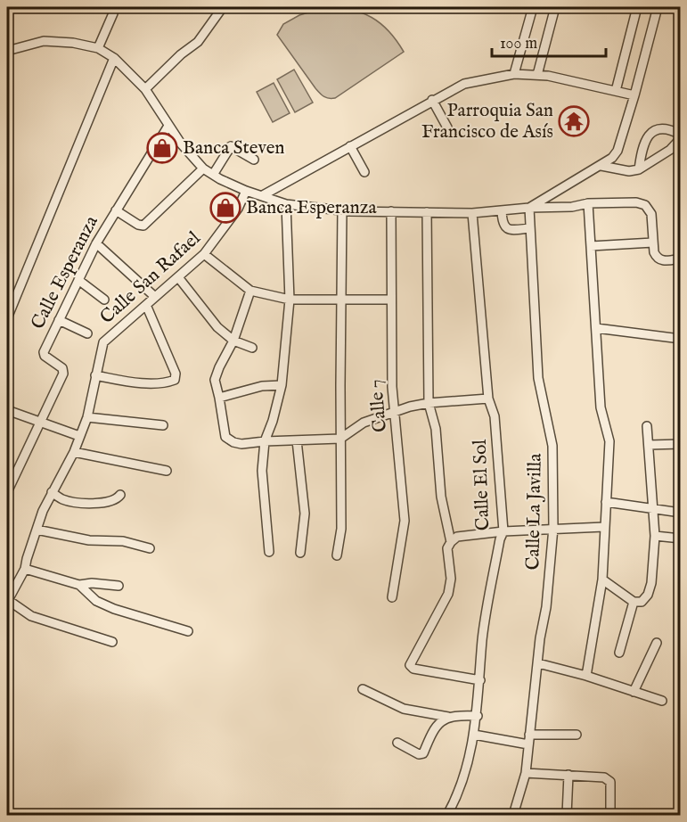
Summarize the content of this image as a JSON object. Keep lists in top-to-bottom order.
{
  "streets": {
    "street": [
      "Calle Esperanza",
      "Calle San Rafael",
      "Calle 7",
      "Calle El Sol",
      "Calle La Javilla"
    ]
  },
  "places": {
    "temple": ["Parroquia San Francisco de Asís"],
    "shop": ["Banca Steven", "Banca Esperanza"]
  },
  "scale_bar": "100 m"
}
